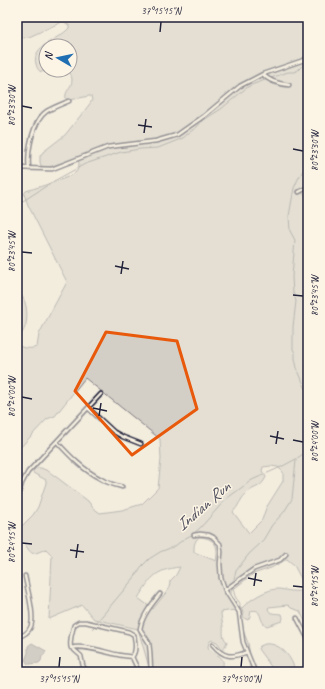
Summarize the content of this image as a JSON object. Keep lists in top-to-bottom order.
{
  "water": ["Indian Run"],
  "north": "left",
  "coordinates": [
    "37°15'15\"N",
    "80°23'30\"W",
    "80°23'45\"W",
    "80°24'00\"W",
    "80°24'15\"W",
    "37°15'00\"N"
  ]
}
